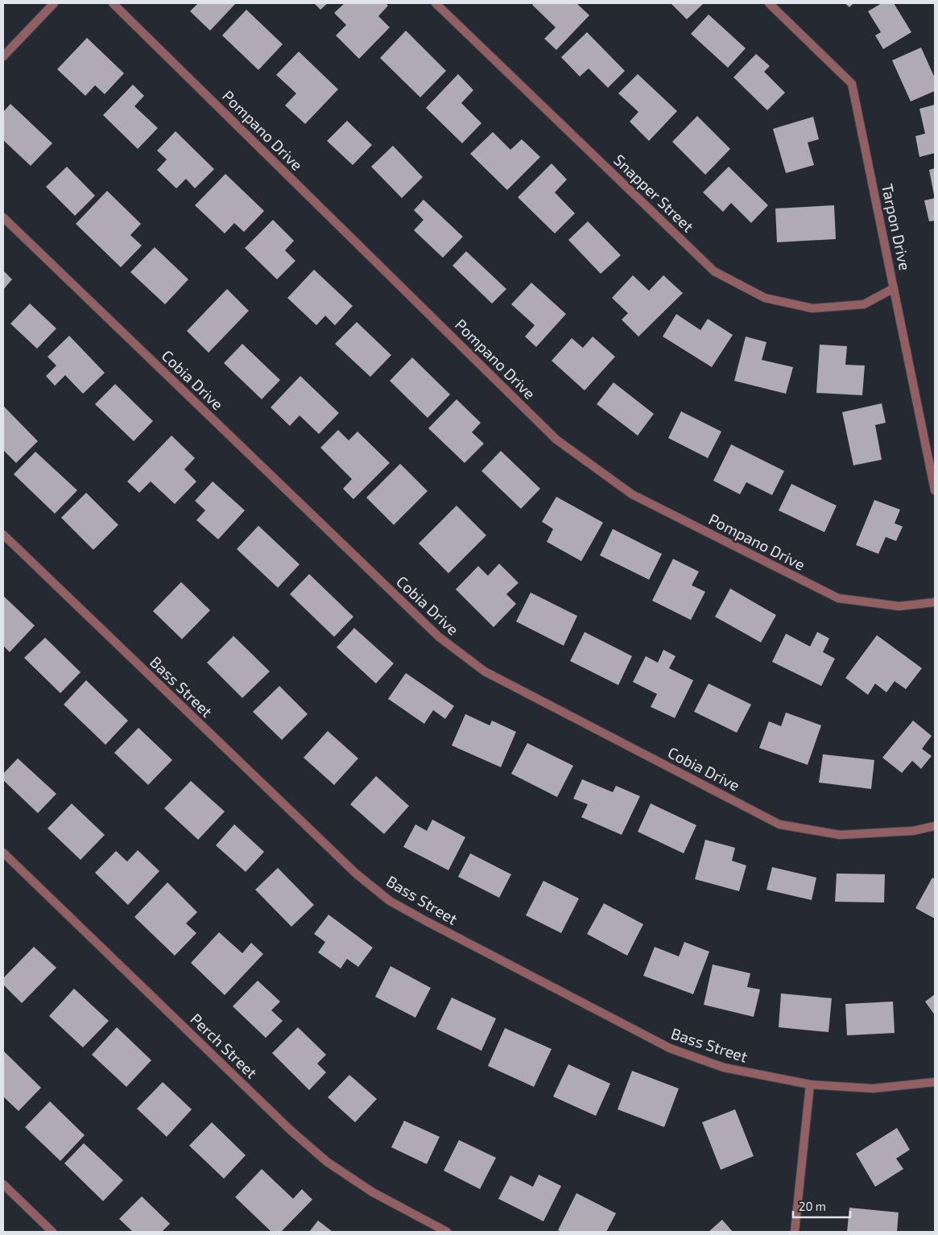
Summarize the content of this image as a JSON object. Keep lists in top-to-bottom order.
{
  "streets": {
    "street": [
      "Pompano Drive",
      "Snapper Street",
      "Tarpon Drive",
      "Cobia Drive",
      "Bass Street",
      "Perch Street"
    ]
  },
  "crossings": [
    ["Snapper Street", "Tarpon Drive"]
  ],
  "scale_bar": "20 m"
}
